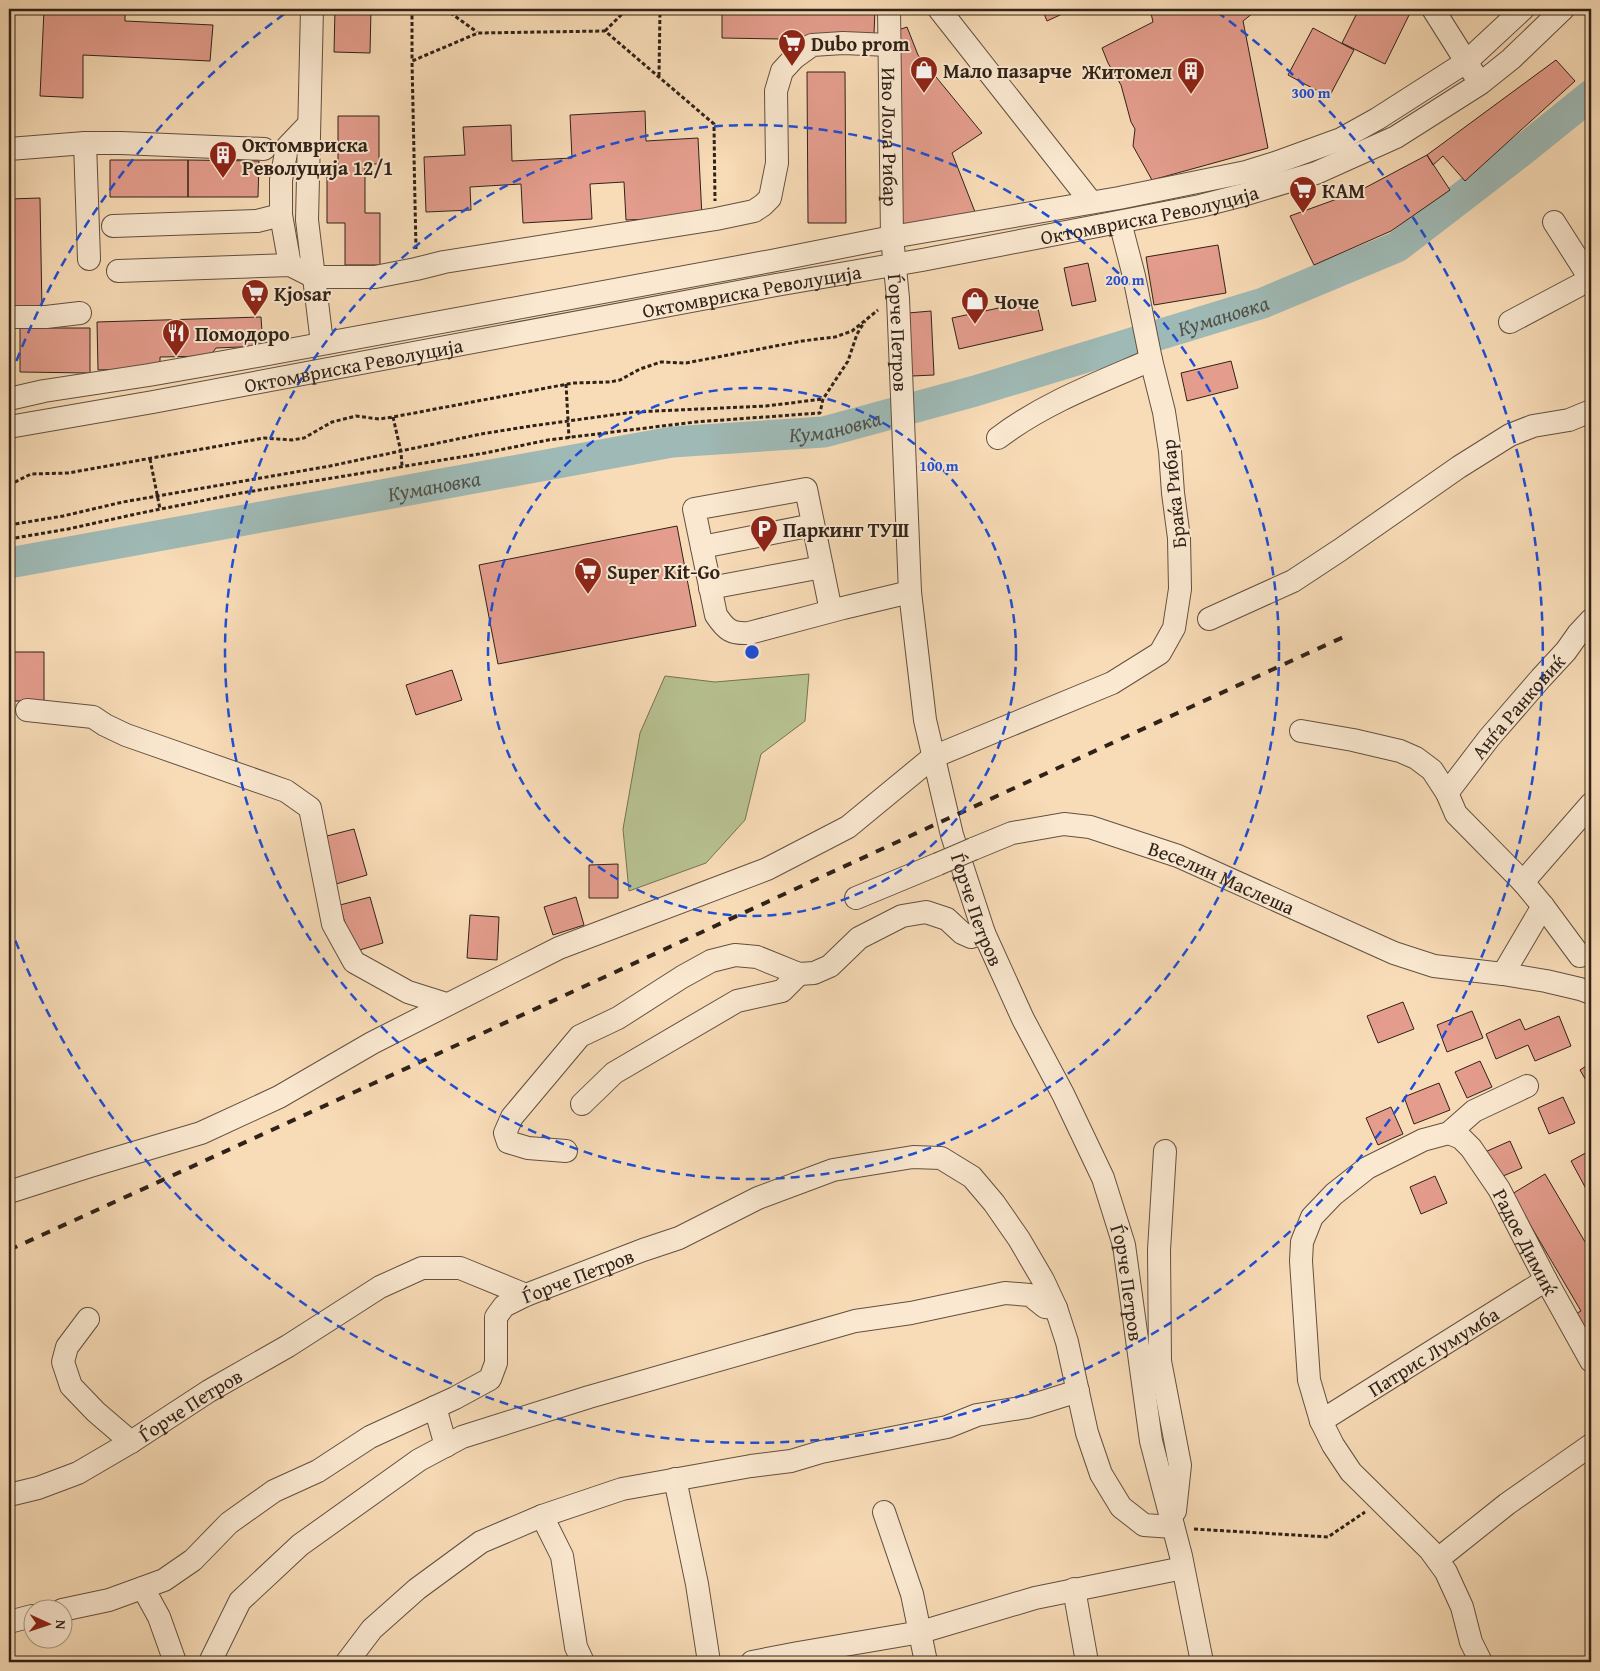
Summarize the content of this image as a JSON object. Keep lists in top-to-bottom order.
{
  "streets": {
    "street": [
      "Иво Лола Рибар",
      "Октомвриска Револуција",
      "Ѓорче Петров",
      "Браќа Рибар",
      "Анѓа Ранковиќ",
      "Веселин Маслеша",
      "Радое Димиќ",
      "Патрис Лумумба"
    ]
  },
  "crossings": [
    ["Иво Лола Рибар", "Октомвриска Револуција"],
    ["Иво Лола Рибар", "Ѓорче Петров"],
    ["Октомвриска Револуција", "Ѓорче Петров"],
    ["Октомвриска Револуција", "Браќа Рибар"],
    ["Ѓорче Петров", "Браќа Рибар"],
    ["Радое Димиќ", "Патрис Лумумба"]
  ],
  "water": ["Кумановка"],
  "places": {
    "supermarket": [
      "Dubo prom",
      "КАМ",
      "Kjosar",
      "Super Kit-Go"
    ],
    "shop": ["Мало пазарче", "Чоче"],
    "building": ["Житомел", "Октомвриска Револуција 12/1"],
    "restaurant": ["Помодоро"],
    "parking": ["Паркинг ТУШ"]
  },
  "north": "right",
  "rings": ["300 m", "200 m", "100 m"]
}
